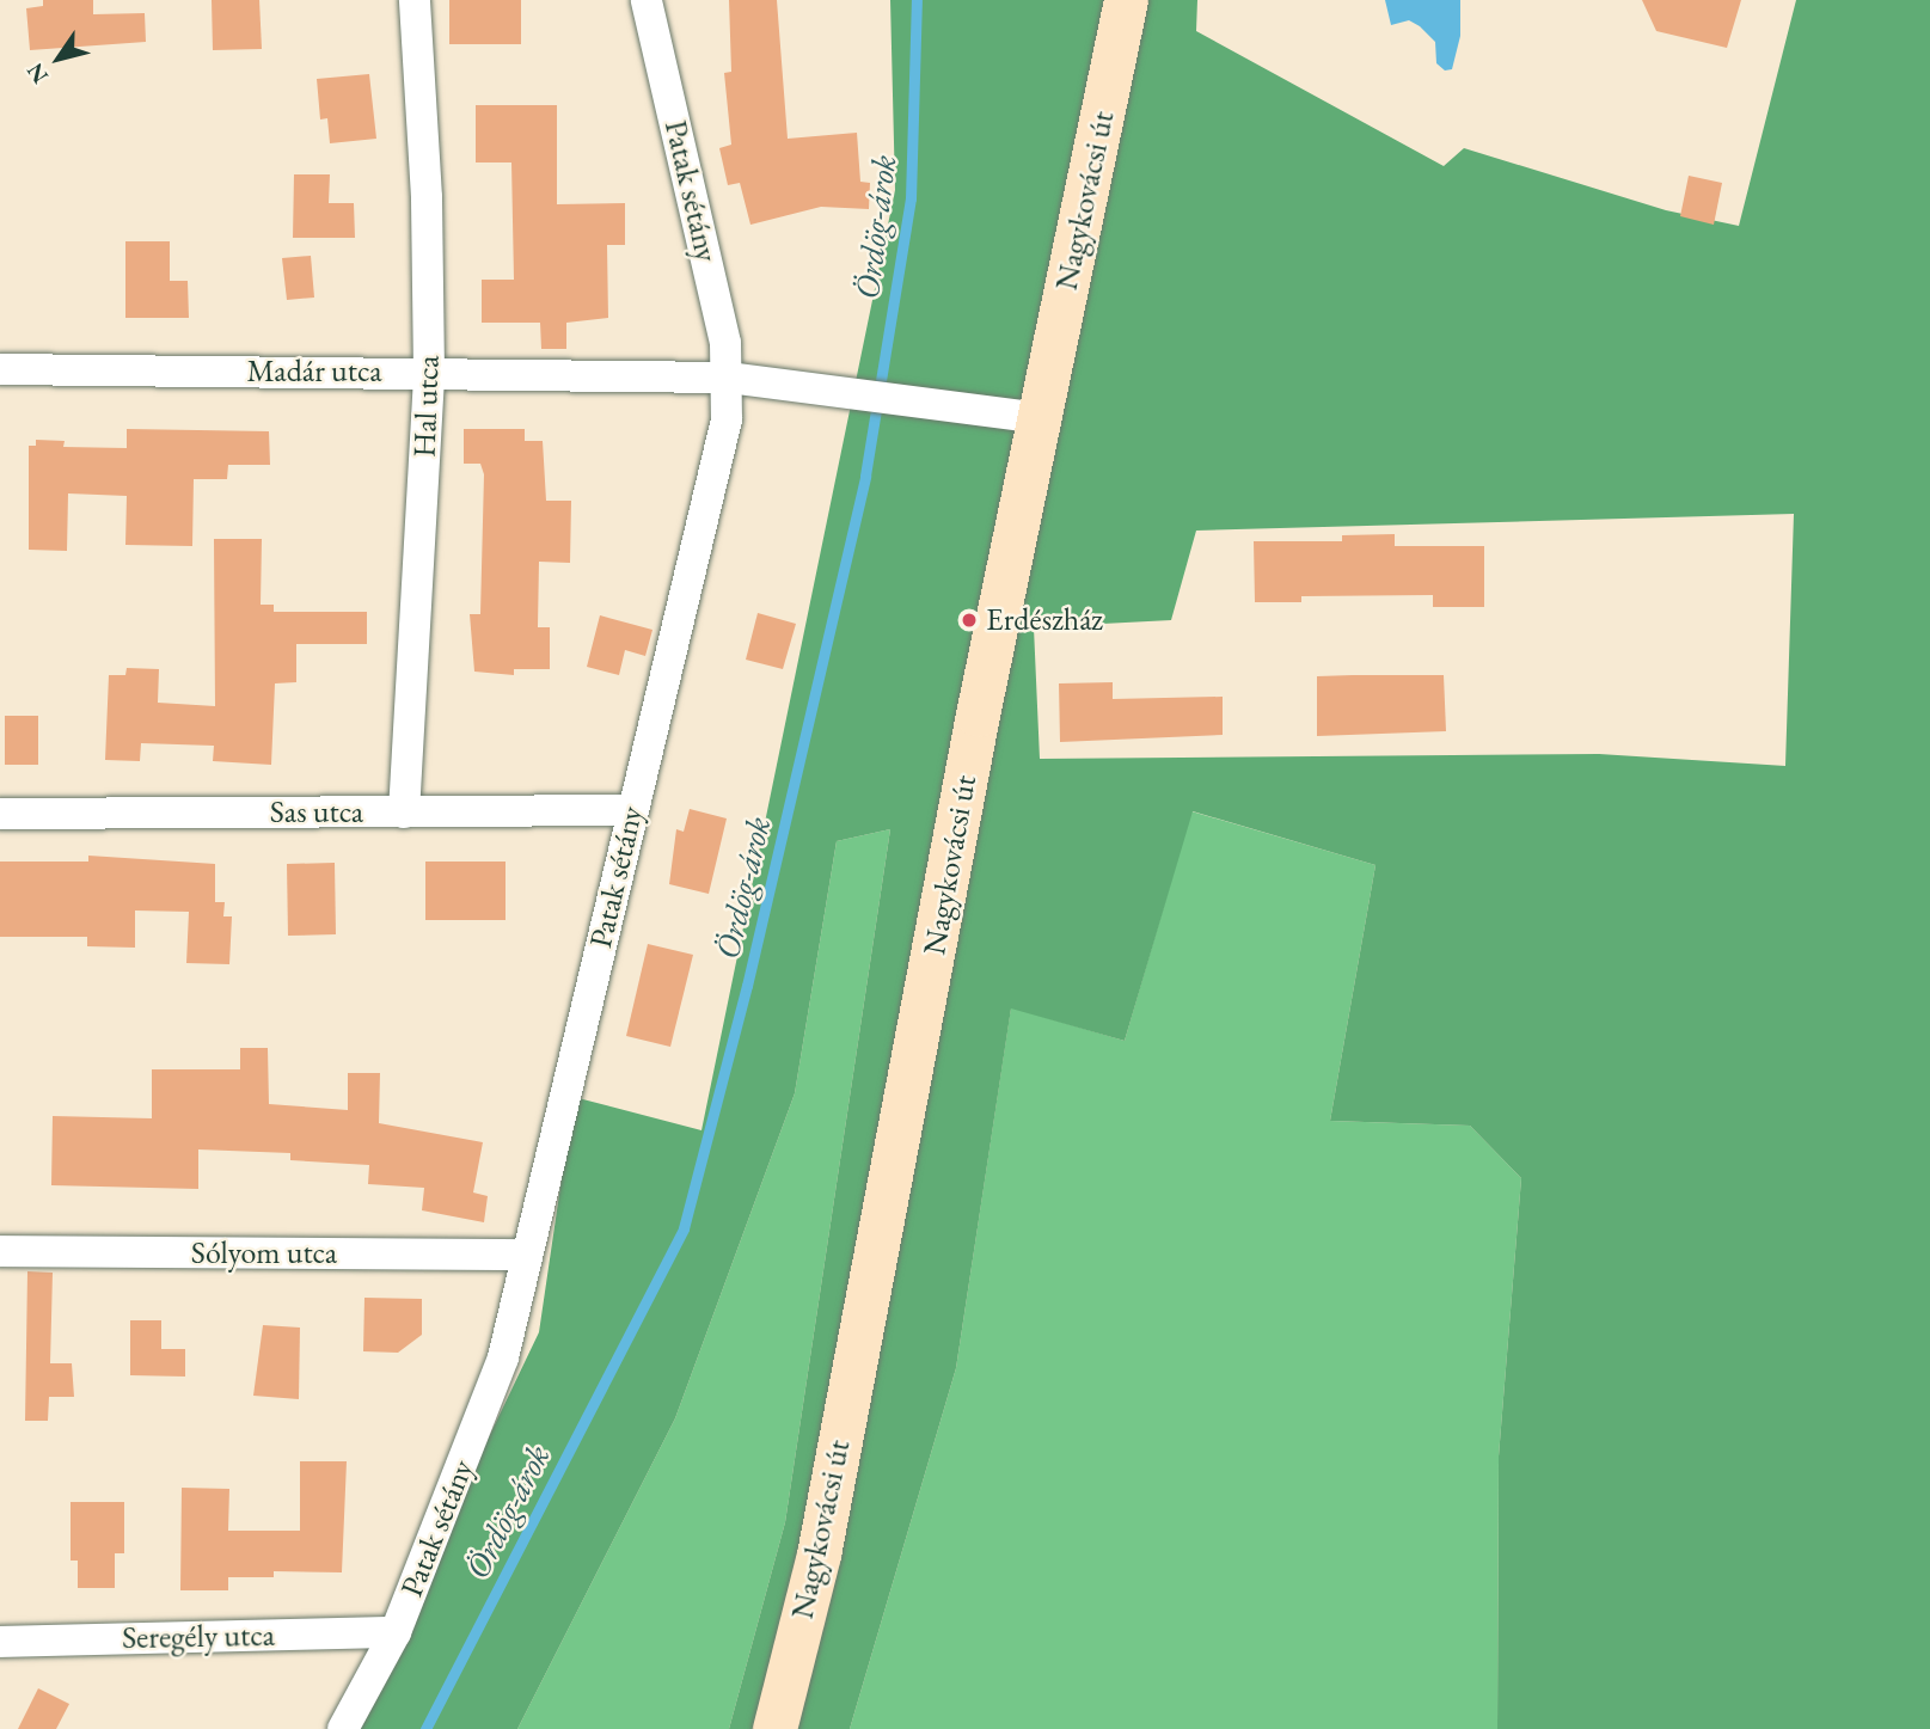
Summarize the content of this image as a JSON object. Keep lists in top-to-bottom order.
{
  "streets": {
    "street": [
      "Patak sétány",
      "Nagykovácsi út",
      "Madár utca",
      "Hal utca",
      "Sas utca",
      "Sólyom utca",
      "Seregély utca"
    ]
  },
  "crossings": [
    ["Patak sétány", "Madár utca"],
    ["Patak sétány", "Sas utca"],
    ["Patak sétány", "Sólyom utca"],
    ["Patak sétány", "Seregély utca"],
    ["Nagykovácsi út", "Madár utca"],
    ["Madár utca", "Hal utca"],
    ["Hal utca", "Sas utca"]
  ],
  "water": ["Ördög-árok"],
  "places": ["Erdészház"],
  "north": "bottom left"
}
